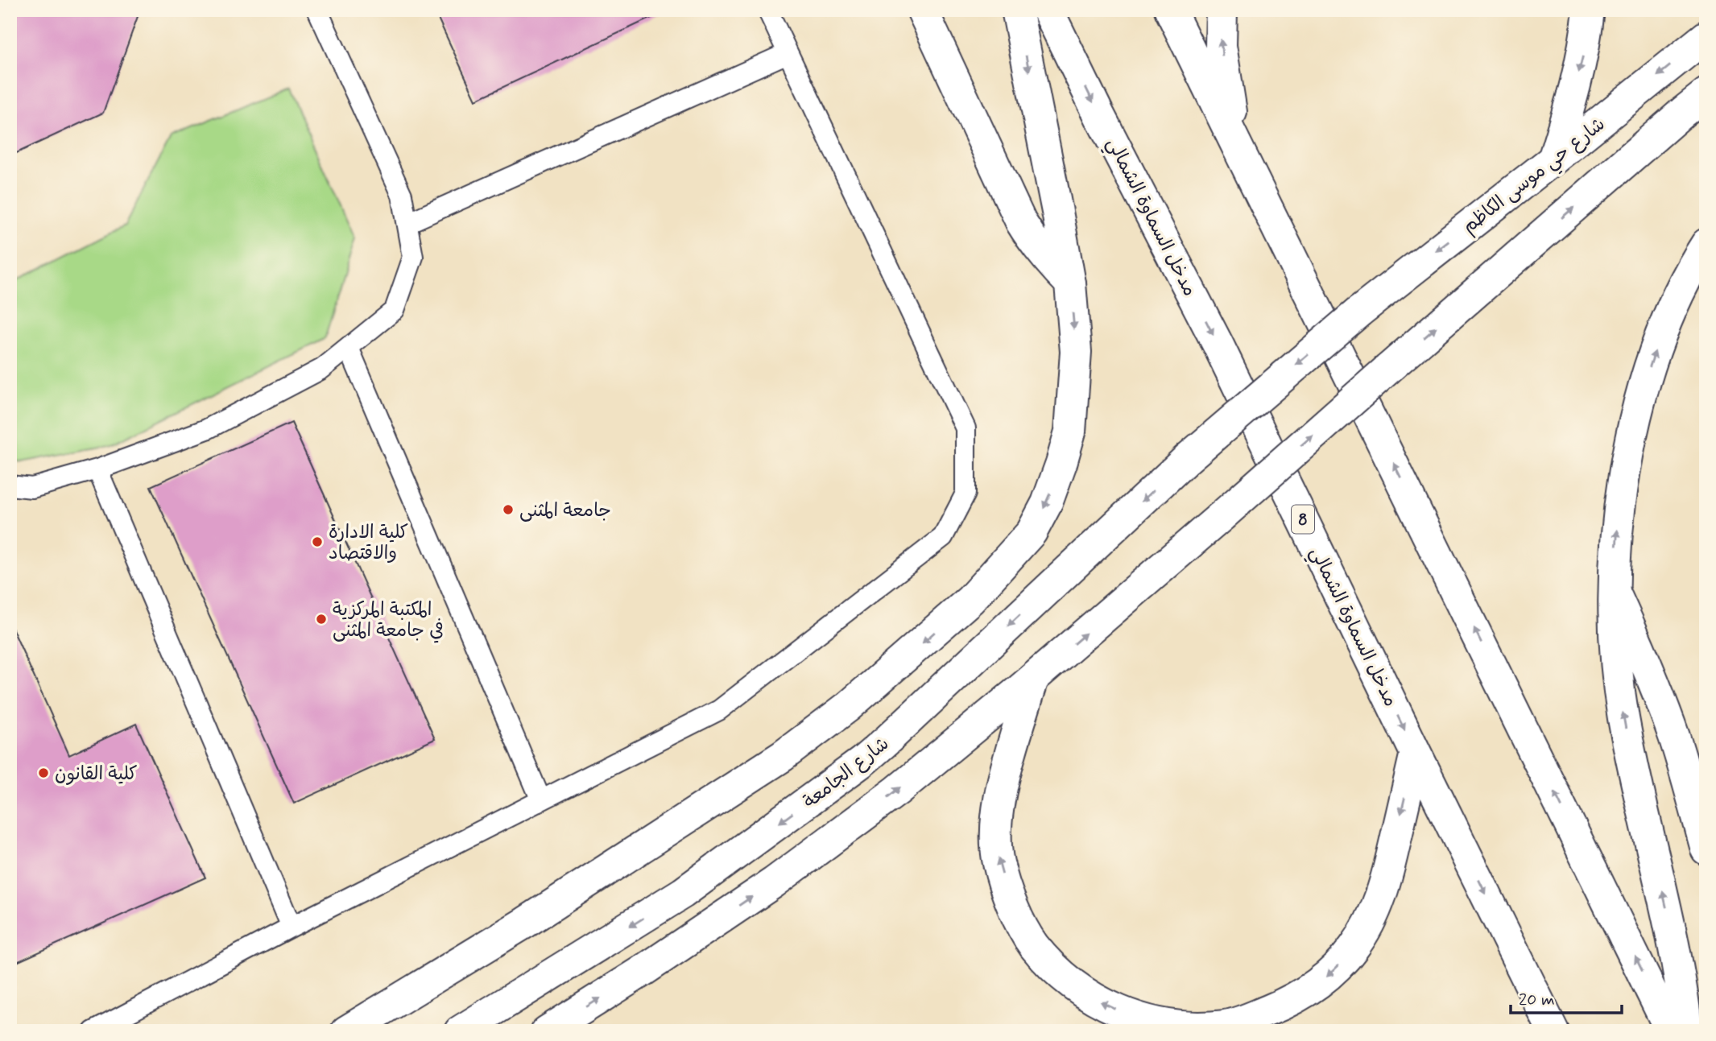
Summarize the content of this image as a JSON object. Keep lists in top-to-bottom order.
{
  "streets": {
    "main road": [
      "شارع حي موسى الكاظم",
      "مدخل السماوة الشمالي",
      "8",
      "شارع الجامعة"
    ]
  },
  "crossings": [
    ["شارع حي موسى الكاظم", "شارع الجامعة"]
  ],
  "places": [
    "جامعة المثنى",
    "كلية الادارة والاقتصاد",
    "المكتبة المركزية في جامعة المثنى",
    "كلية القانون"
  ],
  "scale_bar": "20 m"
}
